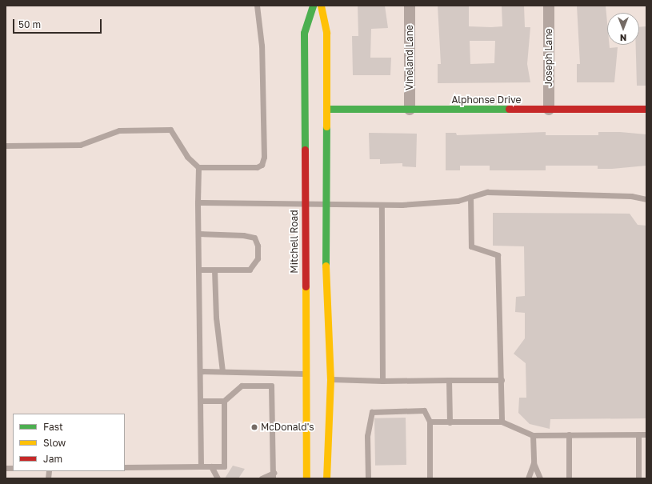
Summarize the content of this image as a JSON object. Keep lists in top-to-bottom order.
{
  "streets": {
    "main road": ["Alphonse Drive", "Mitchell Road"],
    "street": ["Vineland Lane", "Joseph Lane"]
  },
  "crossings": [
    ["Vineland Lane", "Alphonse Drive"],
    ["Joseph Lane", "Alphonse Drive"]
  ],
  "places": ["McDonald's"],
  "legend": ["Fast", "Slow", "Jam"],
  "scale_bar": "50 m",
  "north": "bottom"
}
